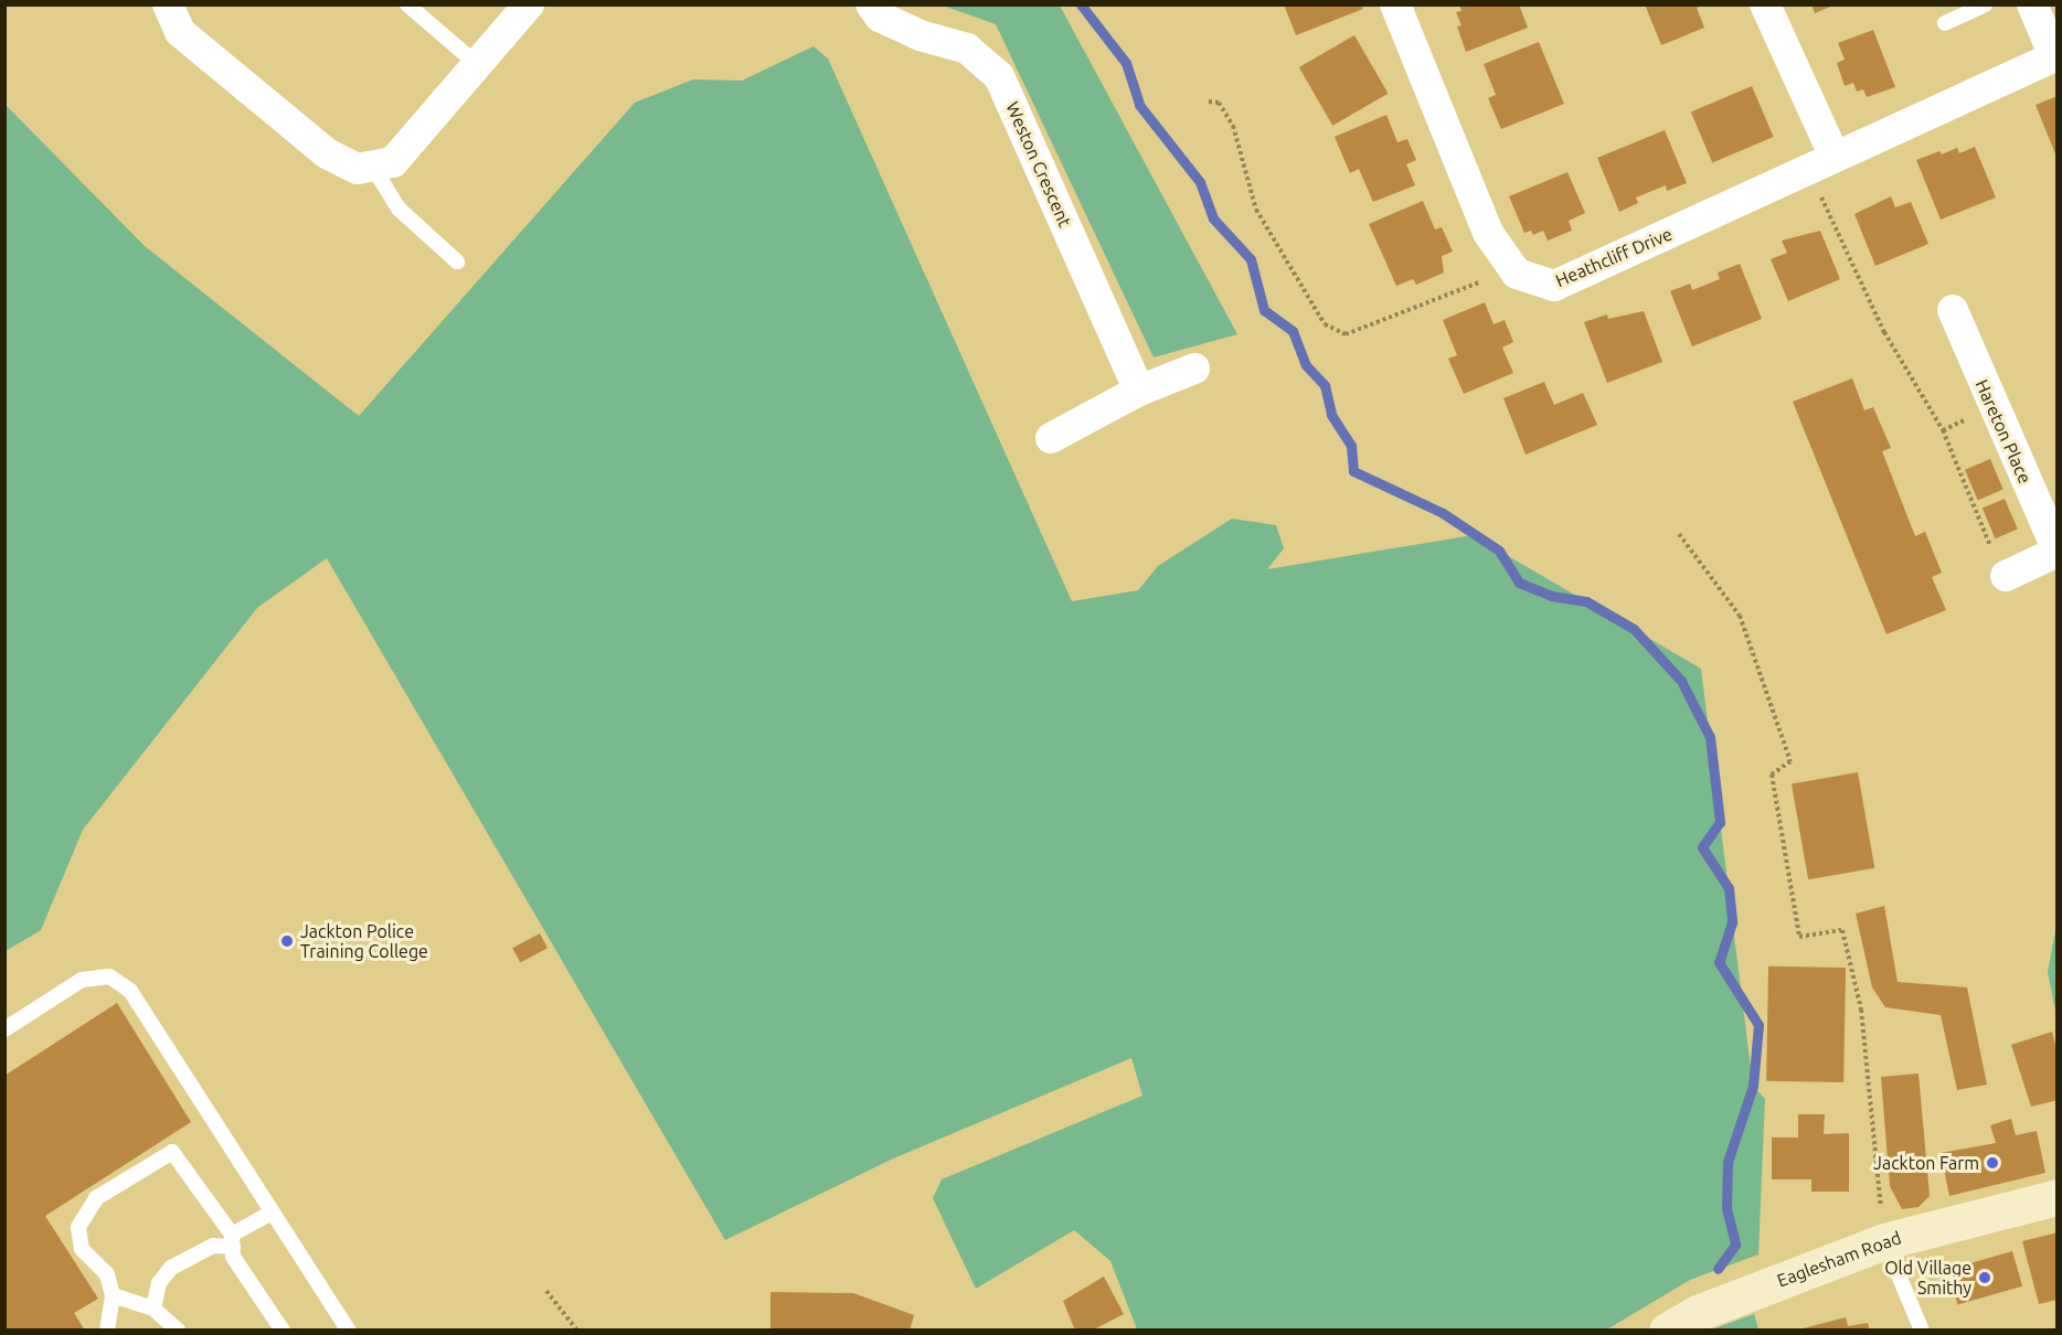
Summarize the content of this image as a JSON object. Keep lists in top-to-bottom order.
{
  "streets": {
    "main road": ["Eaglesham Road"],
    "street": ["Weston Crescent", "Heathcliff Drive", "Hareton Place"]
  },
  "places": ["Jackton Police Training College", "Jackton Farm", "Old Village Smithy"]
}
